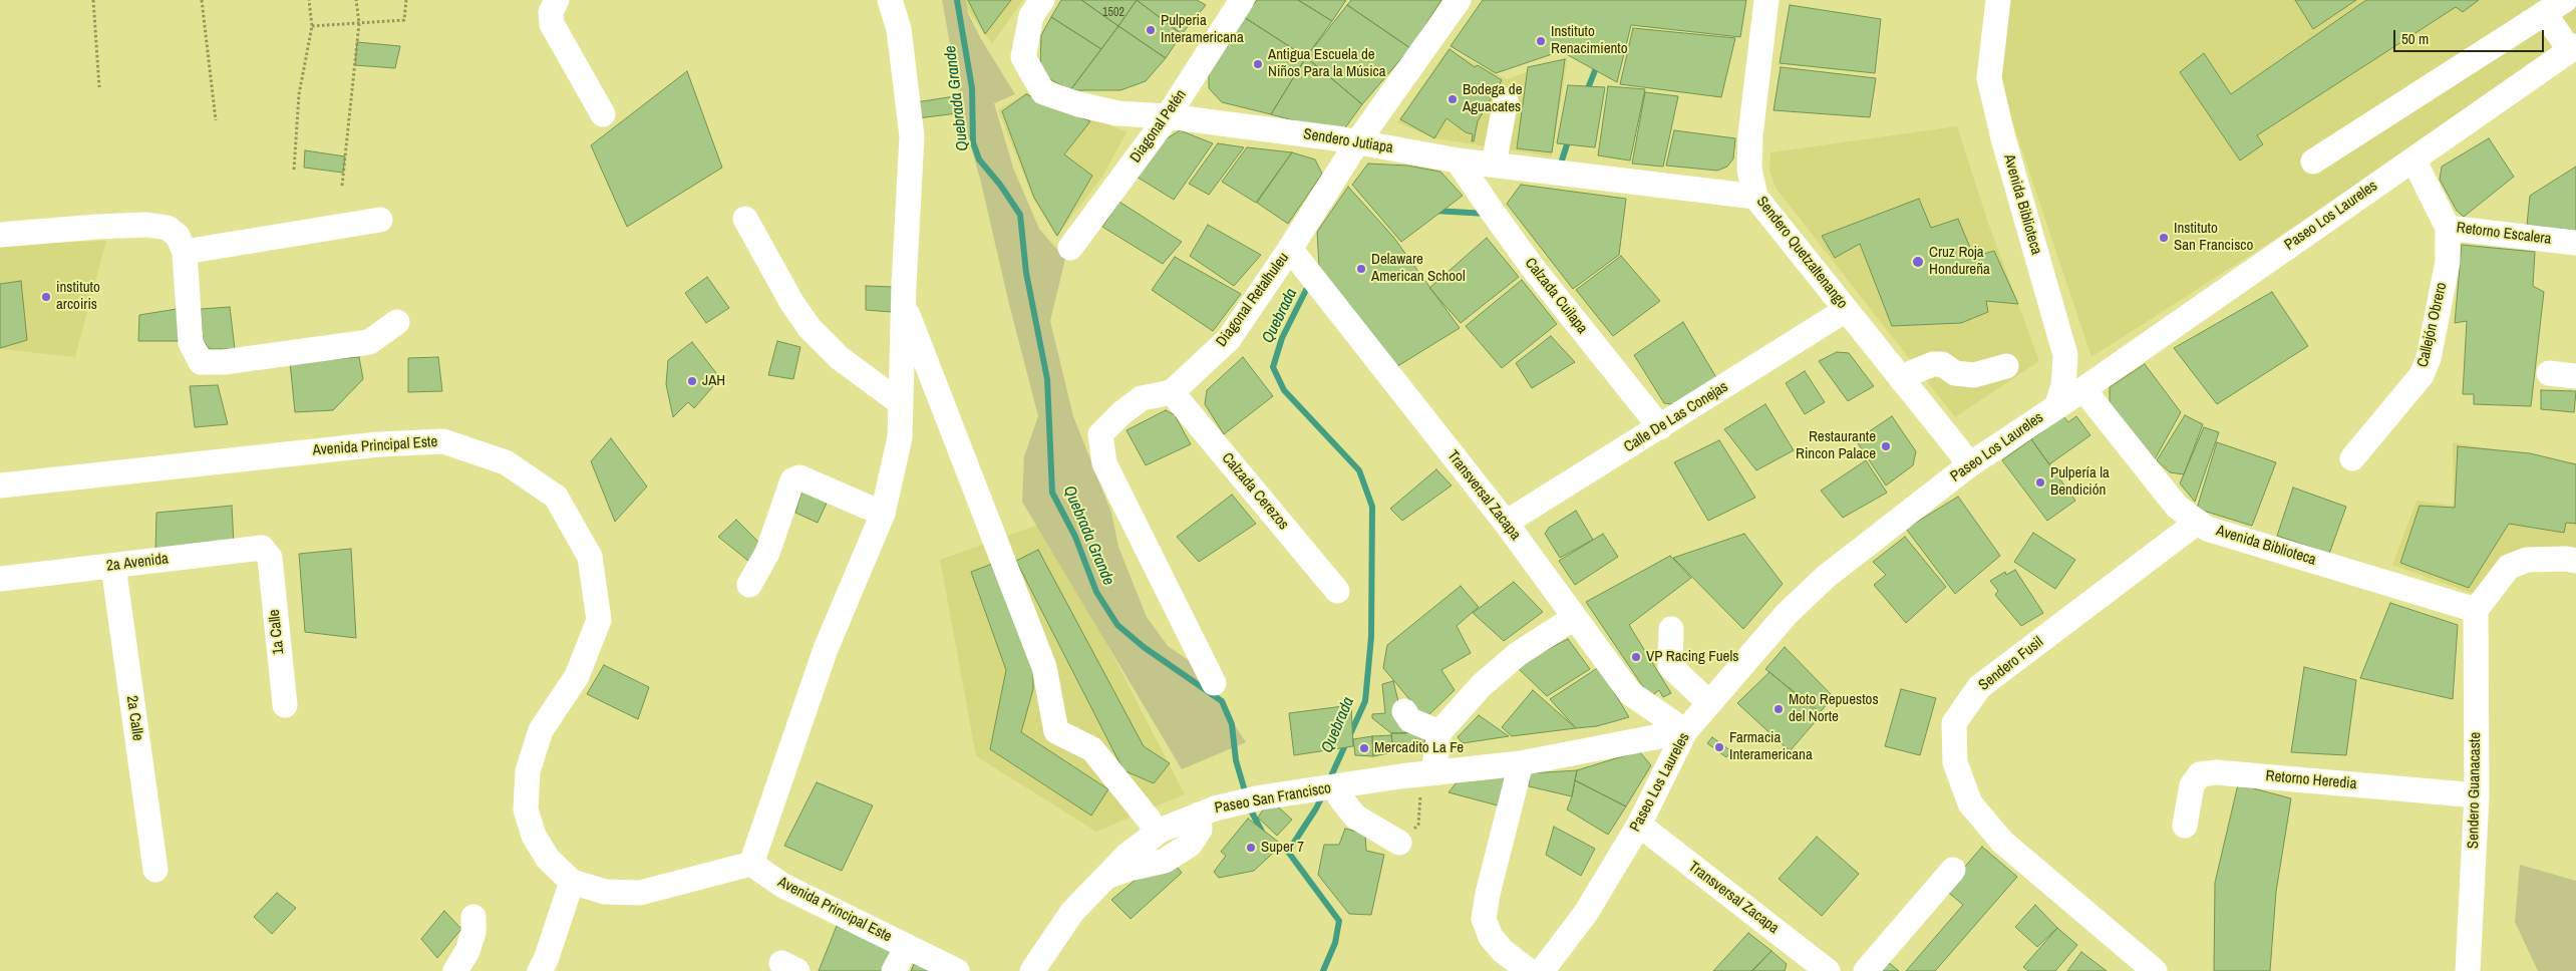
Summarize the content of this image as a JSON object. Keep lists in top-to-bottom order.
{
  "streets": {
    "street": [
      "Diagonal Petén",
      "Sendero Jutiapa",
      "Avenida Biblioteca",
      "Paseo Los Laureles",
      "Retorno Escalera",
      "Sendero Quetzaltenango",
      "Calzada Cuilapa",
      "Diagonal Retalhuleu",
      "Callejón Obrero",
      "Calle De Las Conejas",
      "Avenida Principal Este",
      "Calzada Cerezos",
      "Transversal Zacapa",
      "2a Avenida",
      "1a Calle",
      "Sendero Fusil",
      "2a Calle",
      "Retorno Heredia",
      "Sendero Guanacaste",
      "Paseo San Francisco"
    ]
  },
  "crossings": [
    ["Diagonal Petén", "Sendero Jutiapa"],
    ["Sendero Jutiapa", "Sendero Quetzaltenango"],
    ["Sendero Jutiapa", "Calzada Cuilapa"],
    ["Sendero Jutiapa", "Diagonal Retalhuleu"],
    ["Avenida Biblioteca", "Paseo Los Laureles"],
    ["Avenida Biblioteca", "Sendero Fusil"],
    ["Avenida Biblioteca", "Sendero Guanacaste"],
    ["Paseo Los Laureles", "Retorno Escalera"],
    ["Paseo Los Laureles", "Sendero Quetzaltenango"],
    ["Paseo Los Laureles", "Transversal Zacapa"],
    ["Paseo Los Laureles", "Paseo San Francisco"],
    ["Retorno Escalera", "Callejón Obrero"],
    ["Sendero Quetzaltenango", "Calle De Las Conejas"],
    ["Calzada Cuilapa", "Calle De Las Conejas"],
    ["Diagonal Retalhuleu", "Calzada Cerezos"],
    ["Diagonal Retalhuleu", "Transversal Zacapa"],
    ["Calle De Las Conejas", "Transversal Zacapa"],
    ["Transversal Zacapa", "Paseo San Francisco"],
    ["2a Avenida", "1a Calle"],
    ["2a Avenida", "2a Calle"],
    ["Retorno Heredia", "Sendero Guanacaste"]
  ],
  "water": ["Quebrada Grande", "Quebrada"],
  "places": [
    "Pulperia Interamericana",
    "Instituto Renacimiento",
    "Antigua Escuela de Niños Para la Música",
    "Bodega de Aguacates",
    "Instituto San Francisco",
    "Cruz Roja Hondureña",
    "Delaware American School",
    "instituto arcoiris",
    "JAH",
    "Restaurante Rincon Palace",
    "Pulpería la Bendición",
    "VP Racing Fuels",
    "Moto Repuestos del Norte",
    "Farmacia Interamericana",
    "Mercadito La Fe",
    "Super 7"
  ],
  "house_numbers": ["1502"],
  "scale_bar": "50 m"
}
